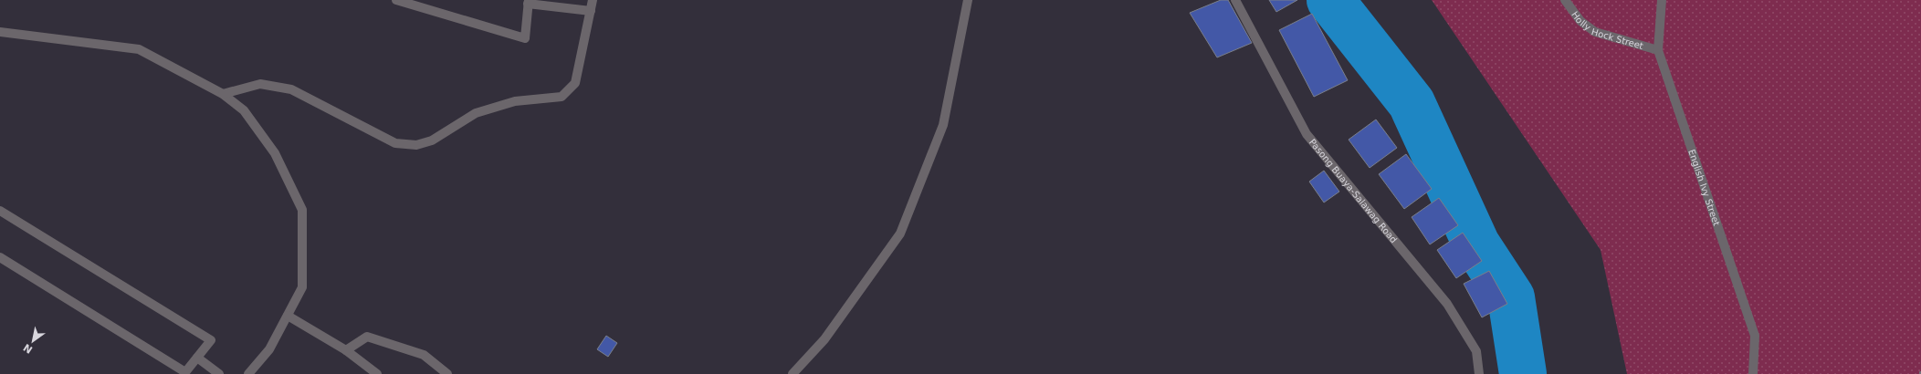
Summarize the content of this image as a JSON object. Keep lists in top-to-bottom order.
{
  "streets": {
    "street": ["Holly Hock Street", "English Ivy Street", "Pasong Buaya-Salawag Road"]
  },
  "crossings": [
    ["Holly Hock Street", "English Ivy Street"]
  ],
  "north": "bottom left"
}
